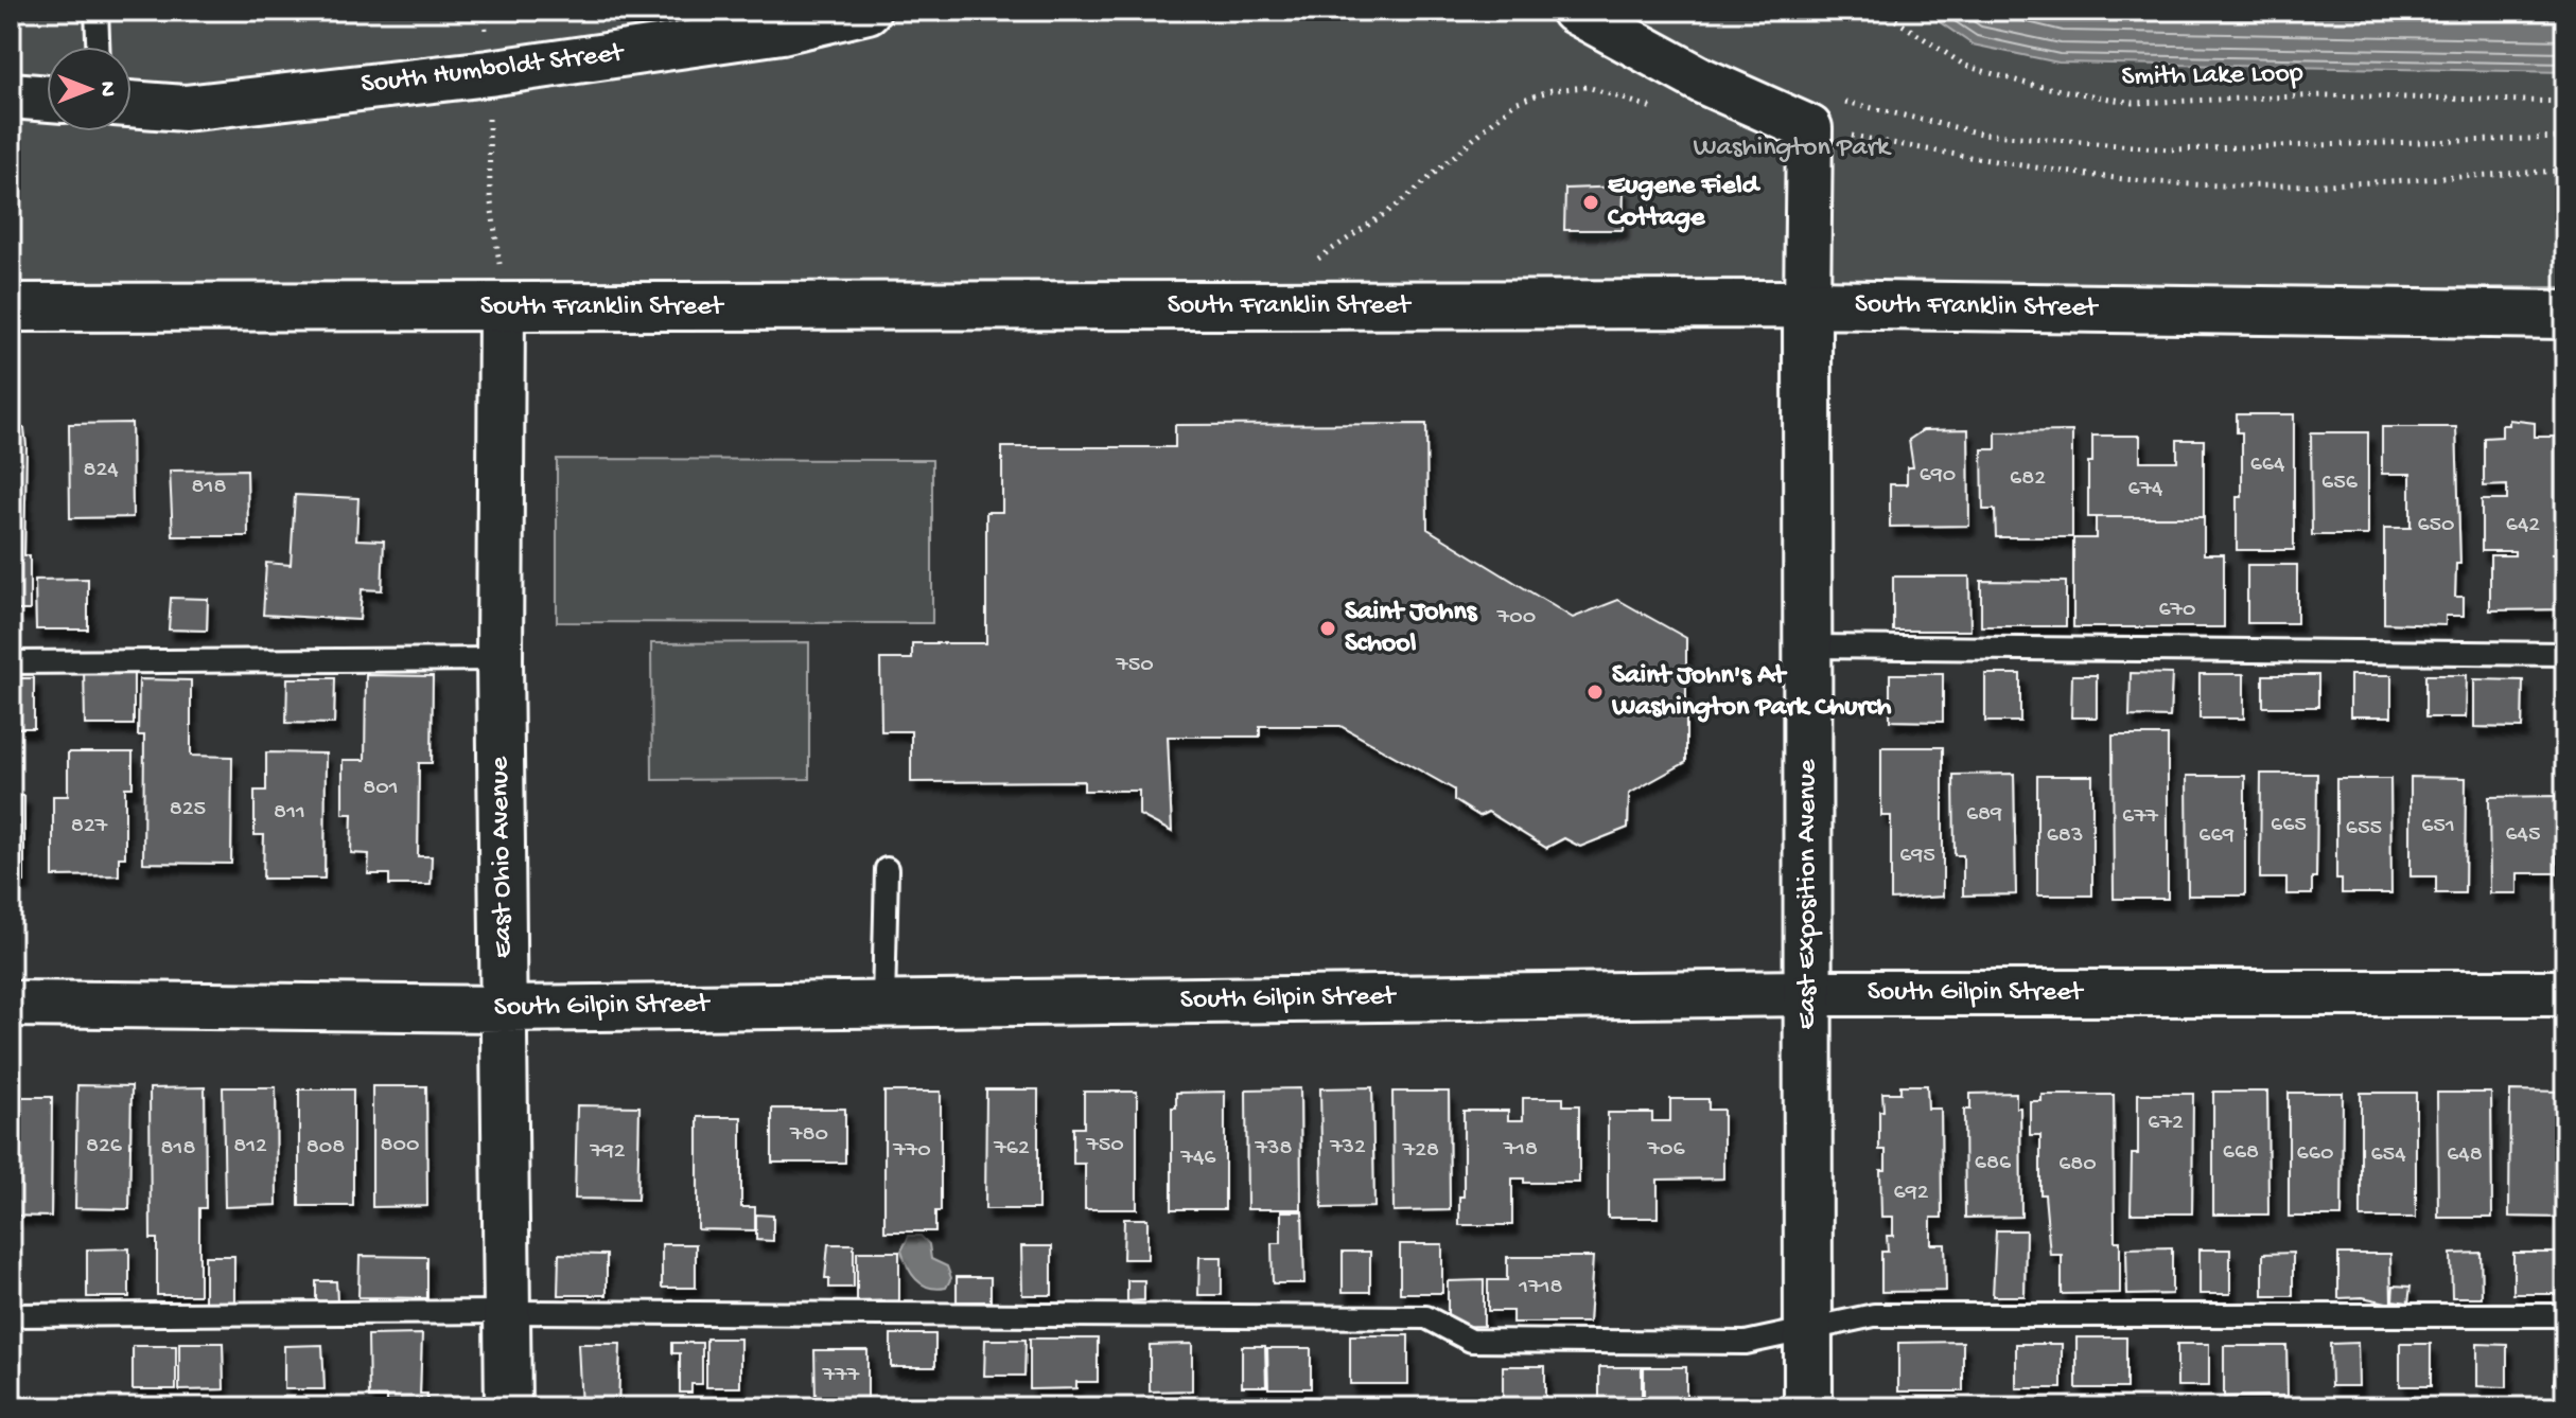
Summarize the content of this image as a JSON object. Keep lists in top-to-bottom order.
{
  "streets": {
    "street": [
      "South Humboldt Street",
      "South Franklin Street",
      "East Ohio Avenue",
      "East Exposition Avenue",
      "South Gilpin Street"
    ],
    "path": ["Smith Lake Loop"]
  },
  "crossings": [
    ["South Franklin Street", "East Ohio Avenue"],
    ["South Franklin Street", "East Exposition Avenue"],
    ["East Ohio Avenue", "South Gilpin Street"],
    ["East Exposition Avenue", "South Gilpin Street"]
  ],
  "parks": ["Washington Park"],
  "places": ["Eugene Field Cottage", "Saint Johns School", "Saint John's At Washington Park Church"],
  "house_numbers": [
    "664",
    "824",
    "690",
    "682",
    "656",
    "818",
    "674",
    "650",
    "642",
    "670",
    "700",
    "750",
    "801",
    "825",
    "811",
    "689",
    "677",
    "665",
    "827",
    "651",
    "655",
    "645",
    "683",
    "669",
    "695",
    "672",
    "780",
    "800",
    "750",
    "826",
    "812",
    "808",
    "732",
    "818",
    "762",
    "738",
    "718",
    "706",
    "770",
    "728",
    "792",
    "668",
    "660",
    "654",
    "648",
    "746",
    "686",
    "680",
    "692",
    "1718",
    "777"
  ],
  "north": "right"
}
